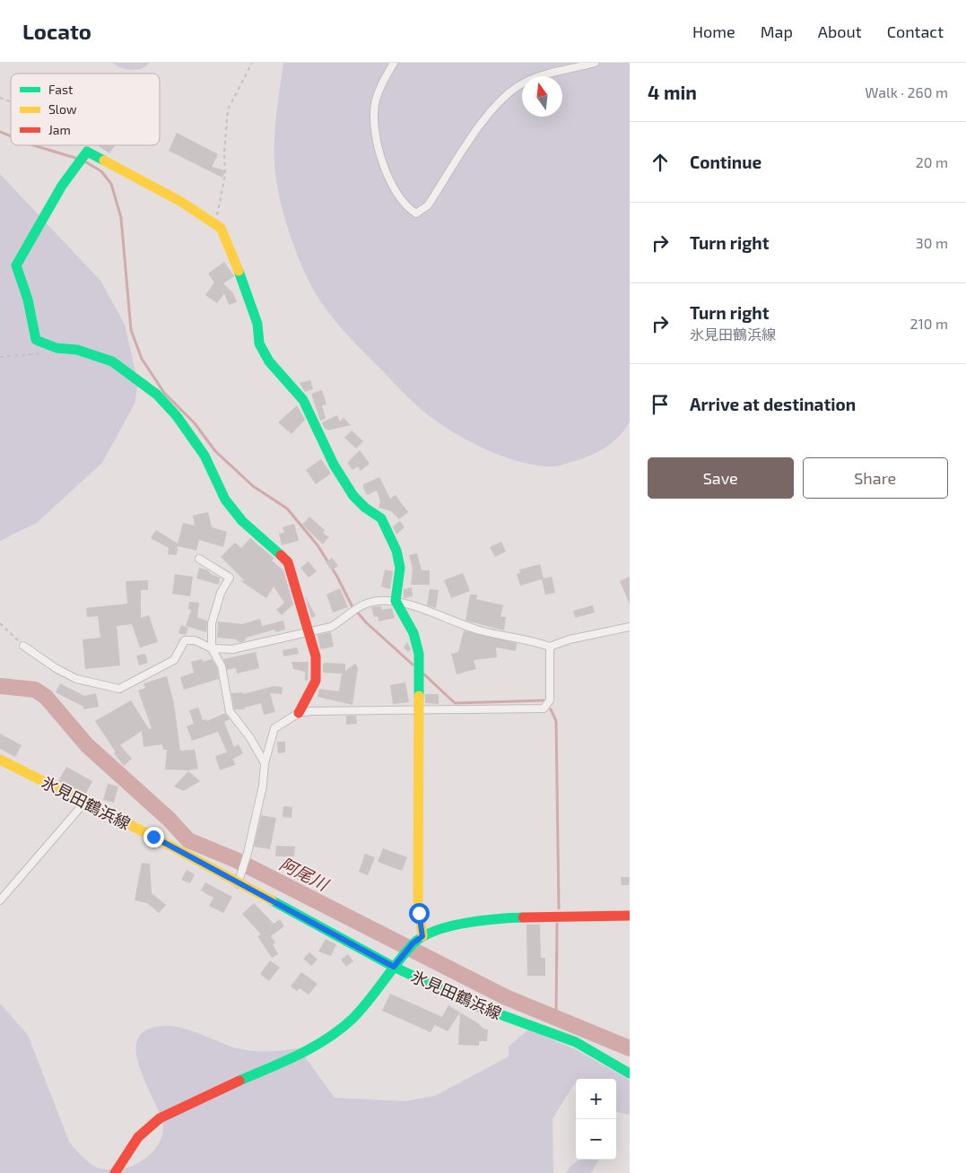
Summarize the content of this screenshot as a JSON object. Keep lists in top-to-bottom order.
{
  "streets": {
    "street": ["氷見田鶴浜線"]
  },
  "water": ["阿尾川"],
  "legend": ["Fast", "Slow", "Jam"],
  "north": "top",
  "page": {
    "header": "Locato",
    "nav": [
      "Home",
      "Map",
      "About",
      "Contact"
    ],
    "heading": ["4 min", "Walk · 260 m"],
    "list": [
      ["Continue", "20 m"],
      ["Turn right", "30 m"],
      ["Turn right", "氷見田鶴浜線", "210 m"],
      "Arrive at destination"
    ],
    "buttons": ["Save", "Share"],
    "map_buttons": ["+", "−"]
  }
}
